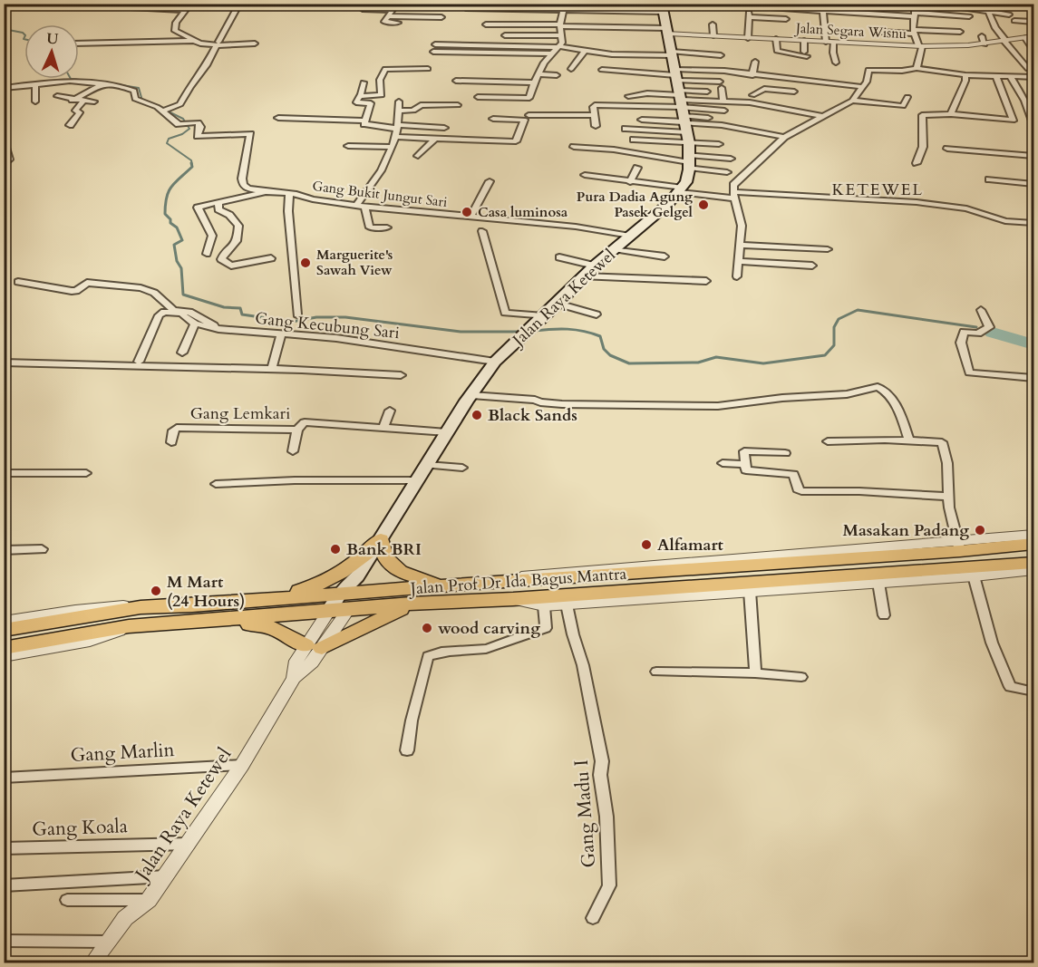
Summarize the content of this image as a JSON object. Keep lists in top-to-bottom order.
{
  "streets": {
    "highway": ["Jalan Prof Dr Ida Bagus Mantra"],
    "main road": ["Jalan Raya Ketewel"],
    "street": [
      "Jalan Segara Wisnu",
      "Gang Bukit Jungut Sari",
      "Gang Kecubung Sari",
      "Gang Lemkari",
      "Gang Marlin",
      "Gang Madu I",
      "Gang Koala"
    ]
  },
  "crossings": [
    ["Gang Bukit Jungut Sari", "Jalan Raya Ketewel"],
    ["Jalan Raya Ketewel", "Gang Kecubung Sari"],
    ["Jalan Raya Ketewel", "Gang Lemkari"],
    ["Jalan Raya Ketewel", "Jalan Prof Dr Ida Bagus Mantra"],
    ["Jalan Raya Ketewel", "Gang Marlin"],
    ["Jalan Raya Ketewel", "Gang Koala"]
  ],
  "districts": ["KETEWEL"],
  "places": [
    "Pura Dadia Agung Pasek Gelgel",
    "Casa luminosa",
    "Marguerite's Sawah View",
    "Black Sands",
    "Masakan Padang",
    "Alfamart",
    "Bank BRI",
    "M Mart (24 Hours)",
    "wood carving"
  ],
  "north": "top"
}
